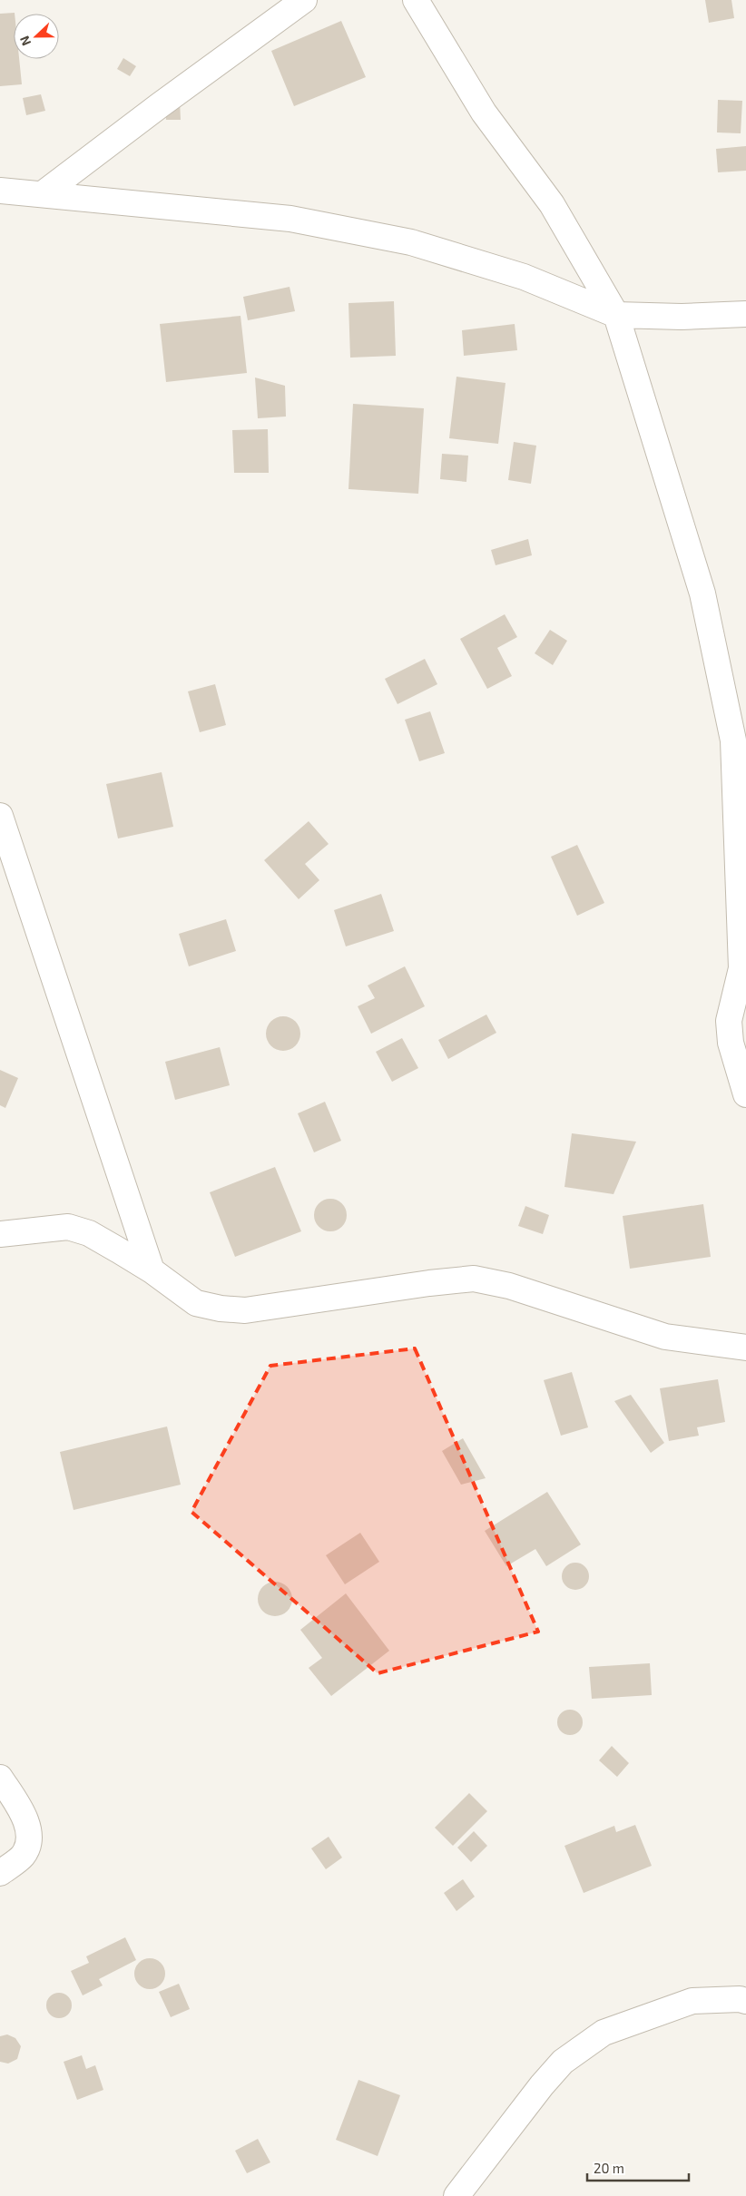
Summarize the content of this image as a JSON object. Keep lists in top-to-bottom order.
{
  "scale_bar": "20 m",
  "north": "left"
}
